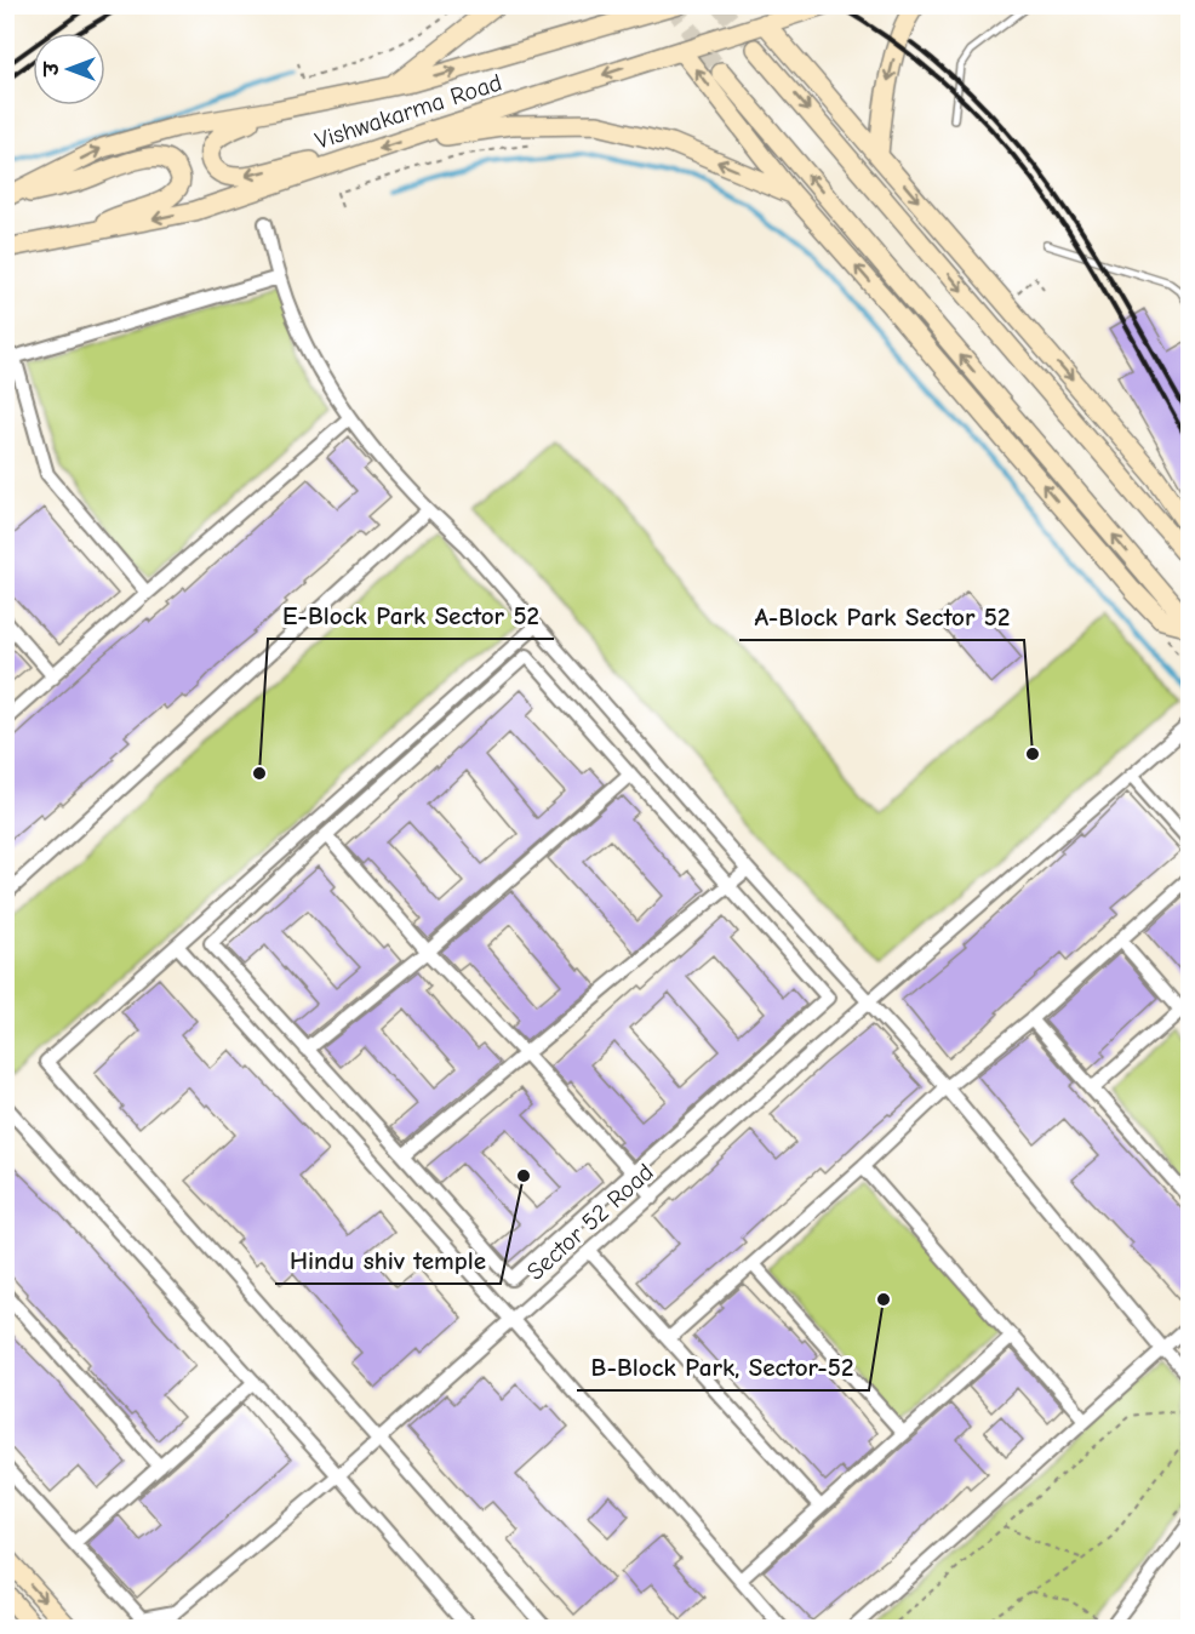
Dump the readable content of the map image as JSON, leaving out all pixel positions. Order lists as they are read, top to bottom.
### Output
{
  "streets": {
    "main road": ["Vishwakarma Road"],
    "street": ["Sector 52 Road"]
  },
  "places": [
    "A-Block Park Sector 52",
    "E-Block Park Sector 52",
    "Hindu shiv temple",
    "B-Block Park, Sector-52"
  ],
  "north": "left"
}
